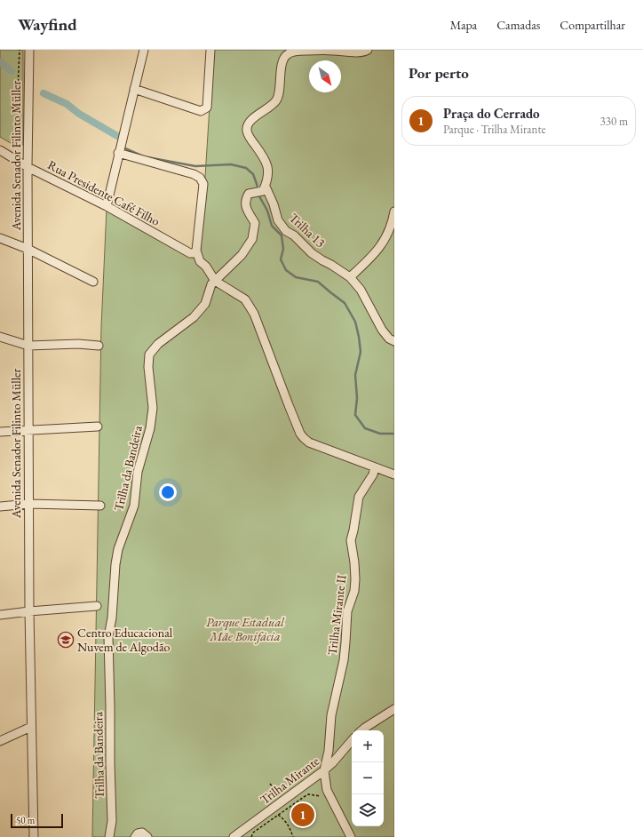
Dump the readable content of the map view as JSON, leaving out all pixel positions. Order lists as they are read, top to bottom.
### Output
{
  "streets": {
    "street": [
      "Avenida Senador Filinto Müller",
      "Rua Presidente Café Filho",
      "Trilha 13",
      "Trilha da Bandeira",
      "Trilha Mirante II",
      "Trilha Mirante"
    ]
  },
  "crossings": [
    ["Avenida Senador Filinto Müller", "Rua Presidente Café Filho"],
    ["Trilha Mirante II", "Trilha Mirante"]
  ],
  "parks": ["Parque Estadual Mãe Bonifácia"],
  "places": {
    "school or university": ["Centro Educacional Nuvem de Algodão"]
  },
  "scale_bar": "50 m",
  "north": "bottom right",
  "page": {
    "header": "Wayfind",
    "nav": ["Mapa", "Camadas", "Compartilhar"],
    "heading": "Por perto",
    "list": [
      {
        "mark": "1",
        "name": "Praça do Cerrado",
        "note": "Parque · Trilha Mirante",
        "value": "330 m"
      }
    ],
    "map_buttons": ["+", "−"],
    "pins": "1",
    "scale": "50 m"
  }
}
